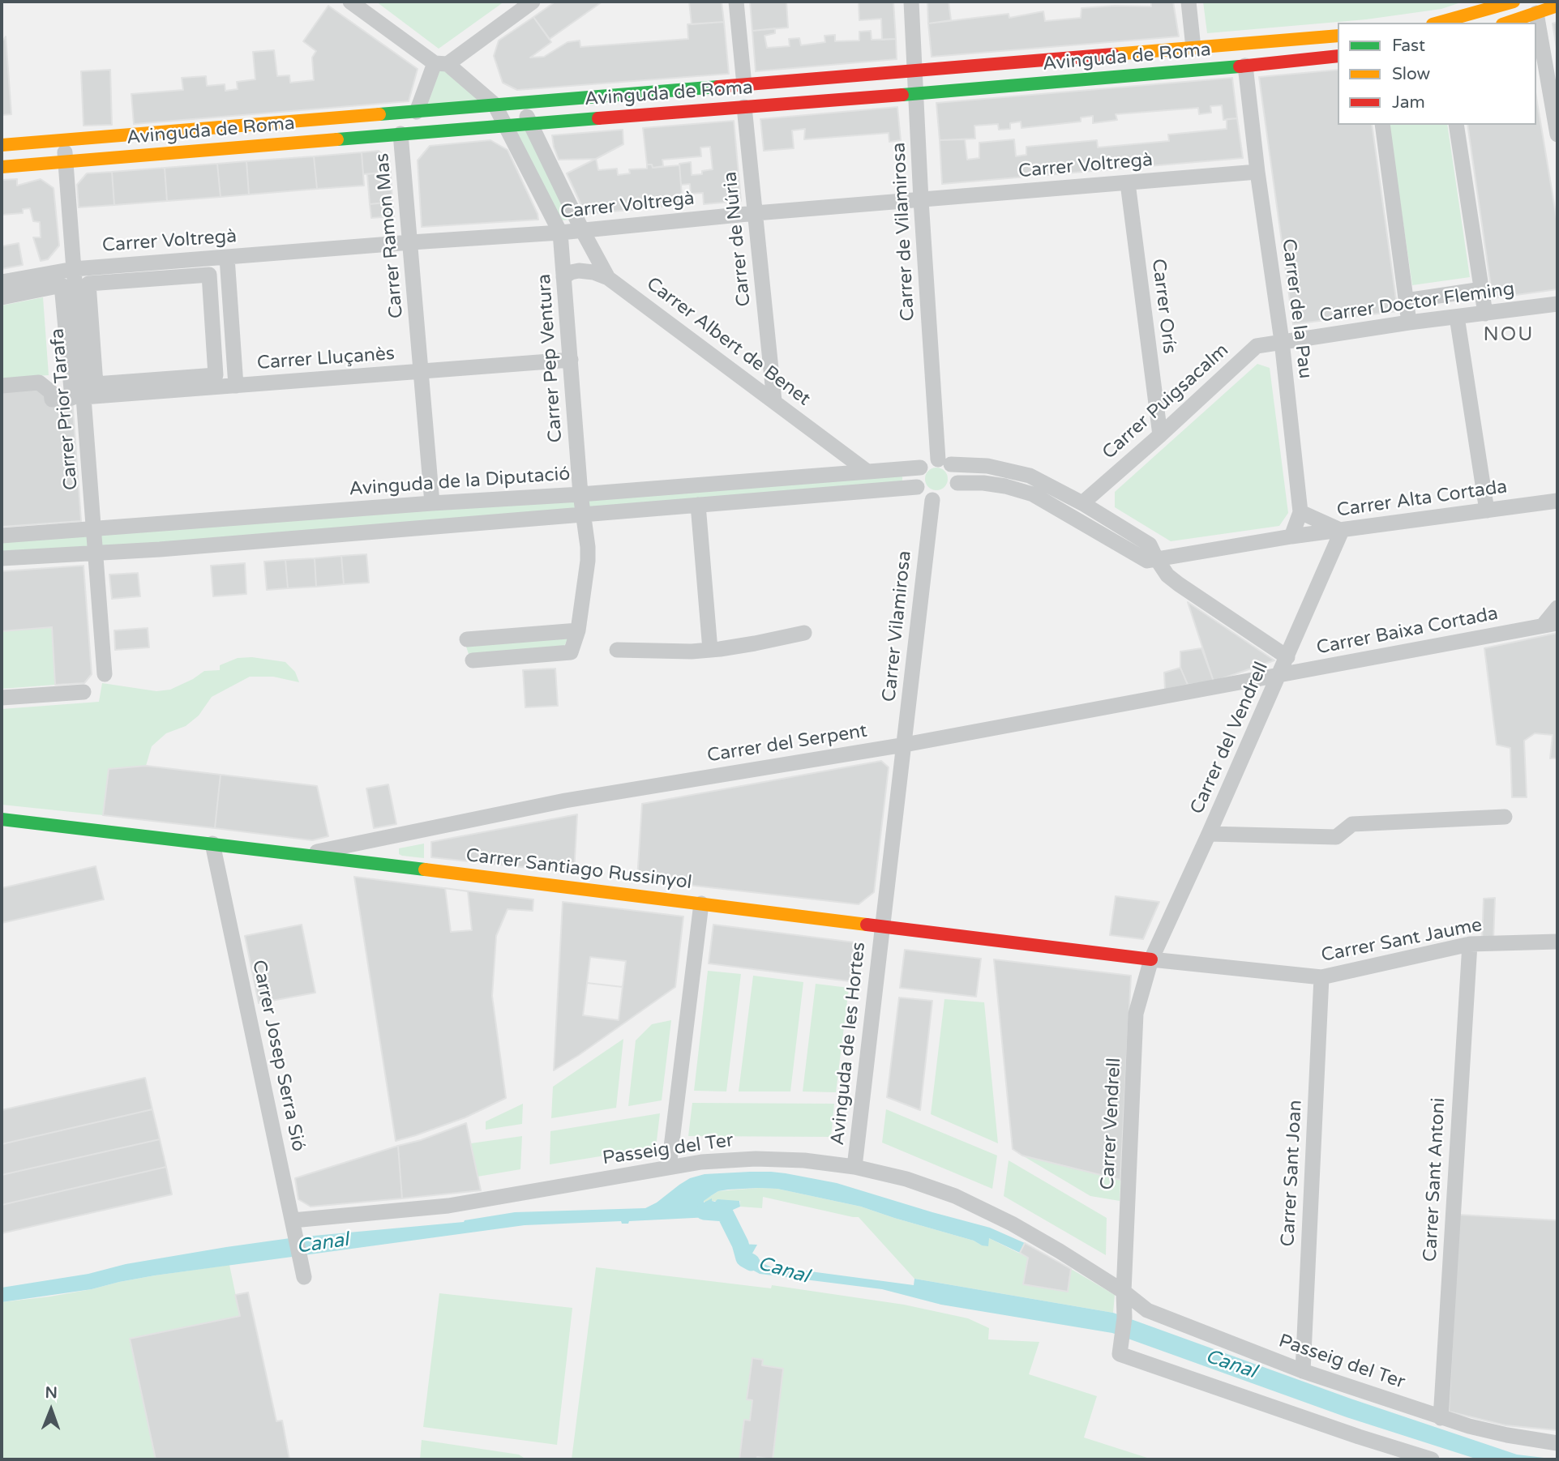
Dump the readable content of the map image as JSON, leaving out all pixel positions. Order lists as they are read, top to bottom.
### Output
{
  "streets": {
    "street": [
      "Avinguda de Roma",
      "Carrer Voltregà",
      "Carrer de Vilamirosa",
      "Carrer Ramon Mas",
      "Carrer de Núria",
      "Carrer Doctor Fleming",
      "Carrer Orís",
      "Carrer de la Pau",
      "Carrer Albert de Benet",
      "Carrer Pep Ventura",
      "Carrer Lluçanès",
      "Carrer Puigsacalm",
      "Carrer Prior Tarafa",
      "Avinguda de la Diputació",
      "Carrer Alta Cortada",
      "Carrer Vilamirosa",
      "Carrer Baixa Cortada",
      "Carrer del Vendrell",
      "Carrer del Serpent",
      "Carrer Santiago Russinyol",
      "Carrer Sant Jaume",
      "Avinguda de les Hortes",
      "Carrer Josep Serra Sió",
      "Carrer Vendrell",
      "Passeig del Ter",
      "Carrer Sant Joan",
      "Carrer Sant Antoni"
    ]
  },
  "crossings": [
    ["Avinguda de Roma", "Carrer de Vilamirosa"],
    ["Avinguda de Roma", "Carrer Ramon Mas"],
    ["Avinguda de Roma", "Carrer de Núria"],
    ["Avinguda de Roma", "Carrer de la Pau"],
    ["Avinguda de Roma", "Carrer Albert de Benet"],
    ["Avinguda de Roma", "Carrer Prior Tarafa"],
    ["Carrer Voltregà", "Carrer de Vilamirosa"],
    ["Carrer Voltregà", "Carrer Ramon Mas"],
    ["Carrer Voltregà", "Carrer de Núria"],
    ["Carrer Voltregà", "Carrer Orís"],
    ["Carrer Voltregà", "Carrer de la Pau"],
    ["Carrer Voltregà", "Carrer Albert de Benet"],
    ["Carrer Voltregà", "Carrer Pep Ventura"],
    ["Carrer Voltregà", "Carrer Prior Tarafa"],
    ["Carrer de Vilamirosa", "Avinguda de la Diputació"],
    ["Carrer de Vilamirosa", "Carrer Vilamirosa"],
    ["Carrer Ramon Mas", "Carrer Lluçanès"],
    ["Carrer Ramon Mas", "Avinguda de la Diputació"],
    ["Carrer de Núria", "Carrer Albert de Benet"],
    ["Carrer Doctor Fleming", "Carrer de la Pau"],
    ["Carrer Doctor Fleming", "Carrer Puigsacalm"],
    ["Carrer Orís", "Carrer Puigsacalm"],
    ["Carrer de la Pau", "Carrer Puigsacalm"],
    ["Carrer Albert de Benet", "Avinguda de la Diputació"],
    ["Carrer Pep Ventura", "Carrer Lluçanès"],
    ["Carrer Pep Ventura", "Avinguda de la Diputació"],
    ["Carrer Lluçanès", "Carrer Prior Tarafa"],
    ["Carrer Prior Tarafa", "Avinguda de la Diputació"],
    ["Avinguda de la Diputació", "Carrer Vilamirosa"],
    ["Carrer Alta Cortada", "Carrer del Vendrell"],
    ["Carrer Vilamirosa", "Carrer del Serpent"],
    ["Carrer Vilamirosa", "Carrer Santiago Russinyol"],
    ["Carrer Vilamirosa", "Avinguda de les Hortes"],
    ["Carrer Baixa Cortada", "Carrer del Vendrell"],
    ["Carrer Baixa Cortada", "Carrer del Serpent"],
    ["Carrer del Vendrell", "Carrer del Serpent"],
    ["Carrer del Vendrell", "Carrer Santiago Russinyol"],
    ["Carrer del Vendrell", "Carrer Sant Jaume"],
    ["Carrer del Vendrell", "Carrer Vendrell"],
    ["Carrer del Serpent", "Carrer Santiago Russinyol"],
    ["Carrer Santiago Russinyol", "Carrer Sant Jaume"],
    ["Carrer Santiago Russinyol", "Avinguda de les Hortes"],
    ["Carrer Santiago Russinyol", "Carrer Josep Serra Sió"],
    ["Carrer Santiago Russinyol", "Carrer Vendrell"],
    ["Carrer Sant Jaume", "Carrer Vendrell"],
    ["Carrer Sant Jaume", "Carrer Sant Joan"],
    ["Carrer Sant Jaume", "Carrer Sant Antoni"],
    ["Avinguda de les Hortes", "Passeig del Ter"],
    ["Carrer Josep Serra Sió", "Passeig del Ter"],
    ["Carrer Vendrell", "Passeig del Ter"],
    ["Passeig del Ter", "Carrer Sant Joan"],
    ["Passeig del Ter", "Carrer Sant Antoni"]
  ],
  "districts": ["NOU"],
  "water": ["Canal"],
  "legend": ["Fast", "Slow", "Jam"],
  "north": "top"
}
